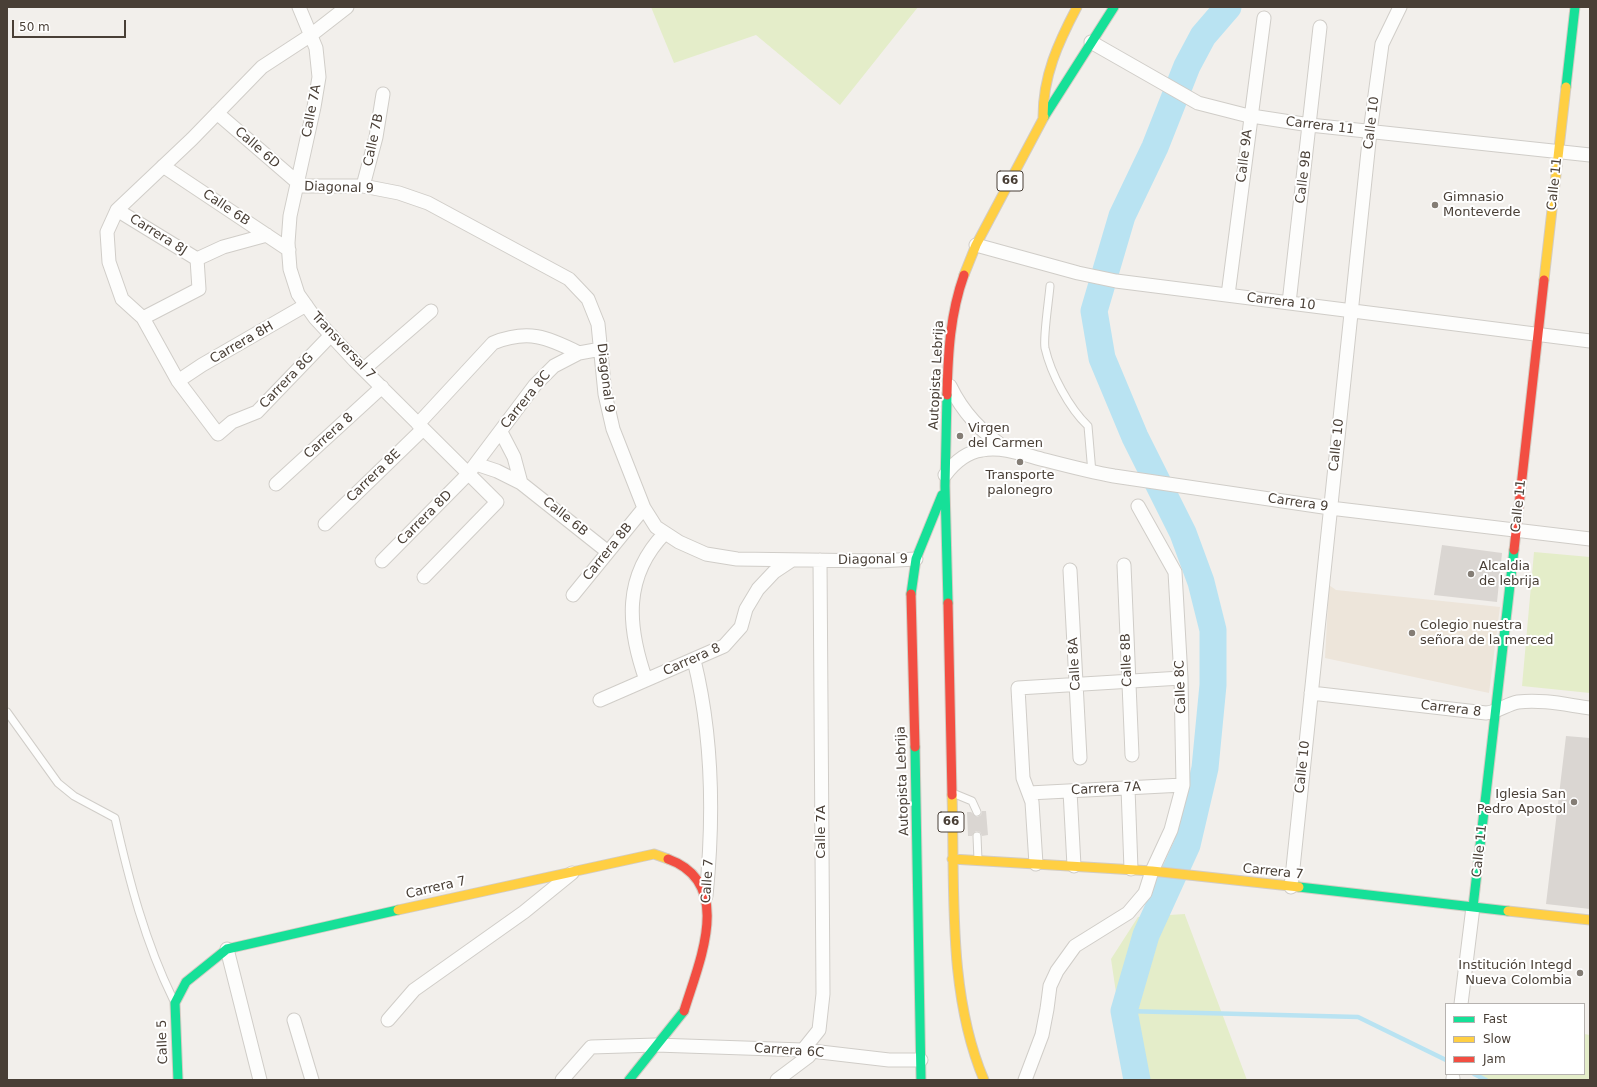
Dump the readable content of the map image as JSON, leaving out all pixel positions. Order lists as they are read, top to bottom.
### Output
{
  "streets": {
    "main road": [
      "66",
      "Calle 11",
      "Autopista Lebrija",
      "Carrera 7",
      "Calle 7",
      "Calle 5"
    ],
    "street": [
      "Calle 7A",
      "Calle 10",
      "Carrera 11",
      "Calle 7B",
      "Calle 6D",
      "Calle 9A",
      "Calle 9B",
      "Diagonal 9",
      "Calle 6B",
      "Carrera 8J",
      "Carrera 10",
      "Carrera 8H",
      "Transversal 7",
      "Carrera 8G",
      "Carrera 8C",
      "Carrera 8",
      "Carrera 8E",
      "Carrera 9",
      "Carrera 8D",
      "Carrera 8B",
      "Calle 8B",
      "Calle 8A",
      "Calle 8C",
      "Carrera 7A",
      "Carrera 6C"
    ]
  },
  "crossings": [
    ["Calle 7A", "Calle 6D"],
    ["Calle 7A", "Diagonal 9"],
    ["Calle 7A", "Transversal 7"],
    ["Calle 7A", "Carrera 6C"],
    ["Calle 10", "Carrera 11"],
    ["Calle 10", "Carrera 10"],
    ["Calle 10", "Carrera 8"],
    ["Calle 10", "Carrera 9"],
    ["Calle 10", "Carrera 7"],
    ["Carrera 11", "Calle 9A"],
    ["Carrera 11", "Calle 9B"],
    ["Carrera 11", "Calle 11"],
    ["Carrera 11", "Autopista Lebrija"],
    ["Calle 7B", "Diagonal 9"],
    ["Calle 6D", "Diagonal 9"],
    ["Calle 6D", "Transversal 7"],
    ["Calle 9A", "Carrera 10"],
    ["Calle 9B", "Carrera 10"],
    ["Calle 11", "Carrera 10"],
    ["Calle 11", "Carrera 8"],
    ["Calle 11", "Carrera 9"],
    ["Calle 11", "Carrera 7"],
    ["Diagonal 9", "Transversal 7"],
    ["Diagonal 9", "Autopista Lebrija"],
    ["Diagonal 9", "Carrera 8C"],
    ["Diagonal 9", "Carrera 8"],
    ["Diagonal 9", "Carrera 8B"],
    ["Calle 6B", "Carrera 8J"],
    ["Calle 6B", "Transversal 7"],
    ["Calle 6B", "Carrera 8C"],
    ["Calle 6B", "Carrera 8B"],
    ["Carrera 10", "Autopista Lebrija"],
    ["Carrera 8H", "Transversal 7"],
    ["Carrera 8H", "Carrera 8G"],
    ["Transversal 7", "Carrera 8G"],
    ["Transversal 7", "Carrera 8C"],
    ["Transversal 7", "Carrera 8"],
    ["Transversal 7", "Carrera 8E"],
    ["Transversal 7", "Carrera 8D"],
    ["Autopista Lebrija", "Carrera 9"],
    ["Autopista Lebrija", "Carrera 7"],
    ["Autopista Lebrija", "Carrera 6C"],
    ["Carrera 8C", "Carrera 8D"],
    ["Carrera 8", "Calle 7"],
    ["Calle 8C", "Carrera 7A"],
    ["Calle 8C", "Carrera 7"],
    ["Carrera 7", "Calle 7"],
    ["Carrera 7", "Calle 5"],
    ["Calle 7", "Carrera 6C"]
  ],
  "places": [
    "Gimnasio Monteverde",
    "Virgen del Carmen",
    "Transporte palonegro",
    "Alcaldia de lebrija",
    "Colegio nuestra señora de la merced",
    "Iglesia San Pedro Apostol",
    "Institución Integd Nueva Colombia"
  ],
  "legend": ["Fast", "Slow", "Jam"],
  "scale_bar": "50 m"
}
